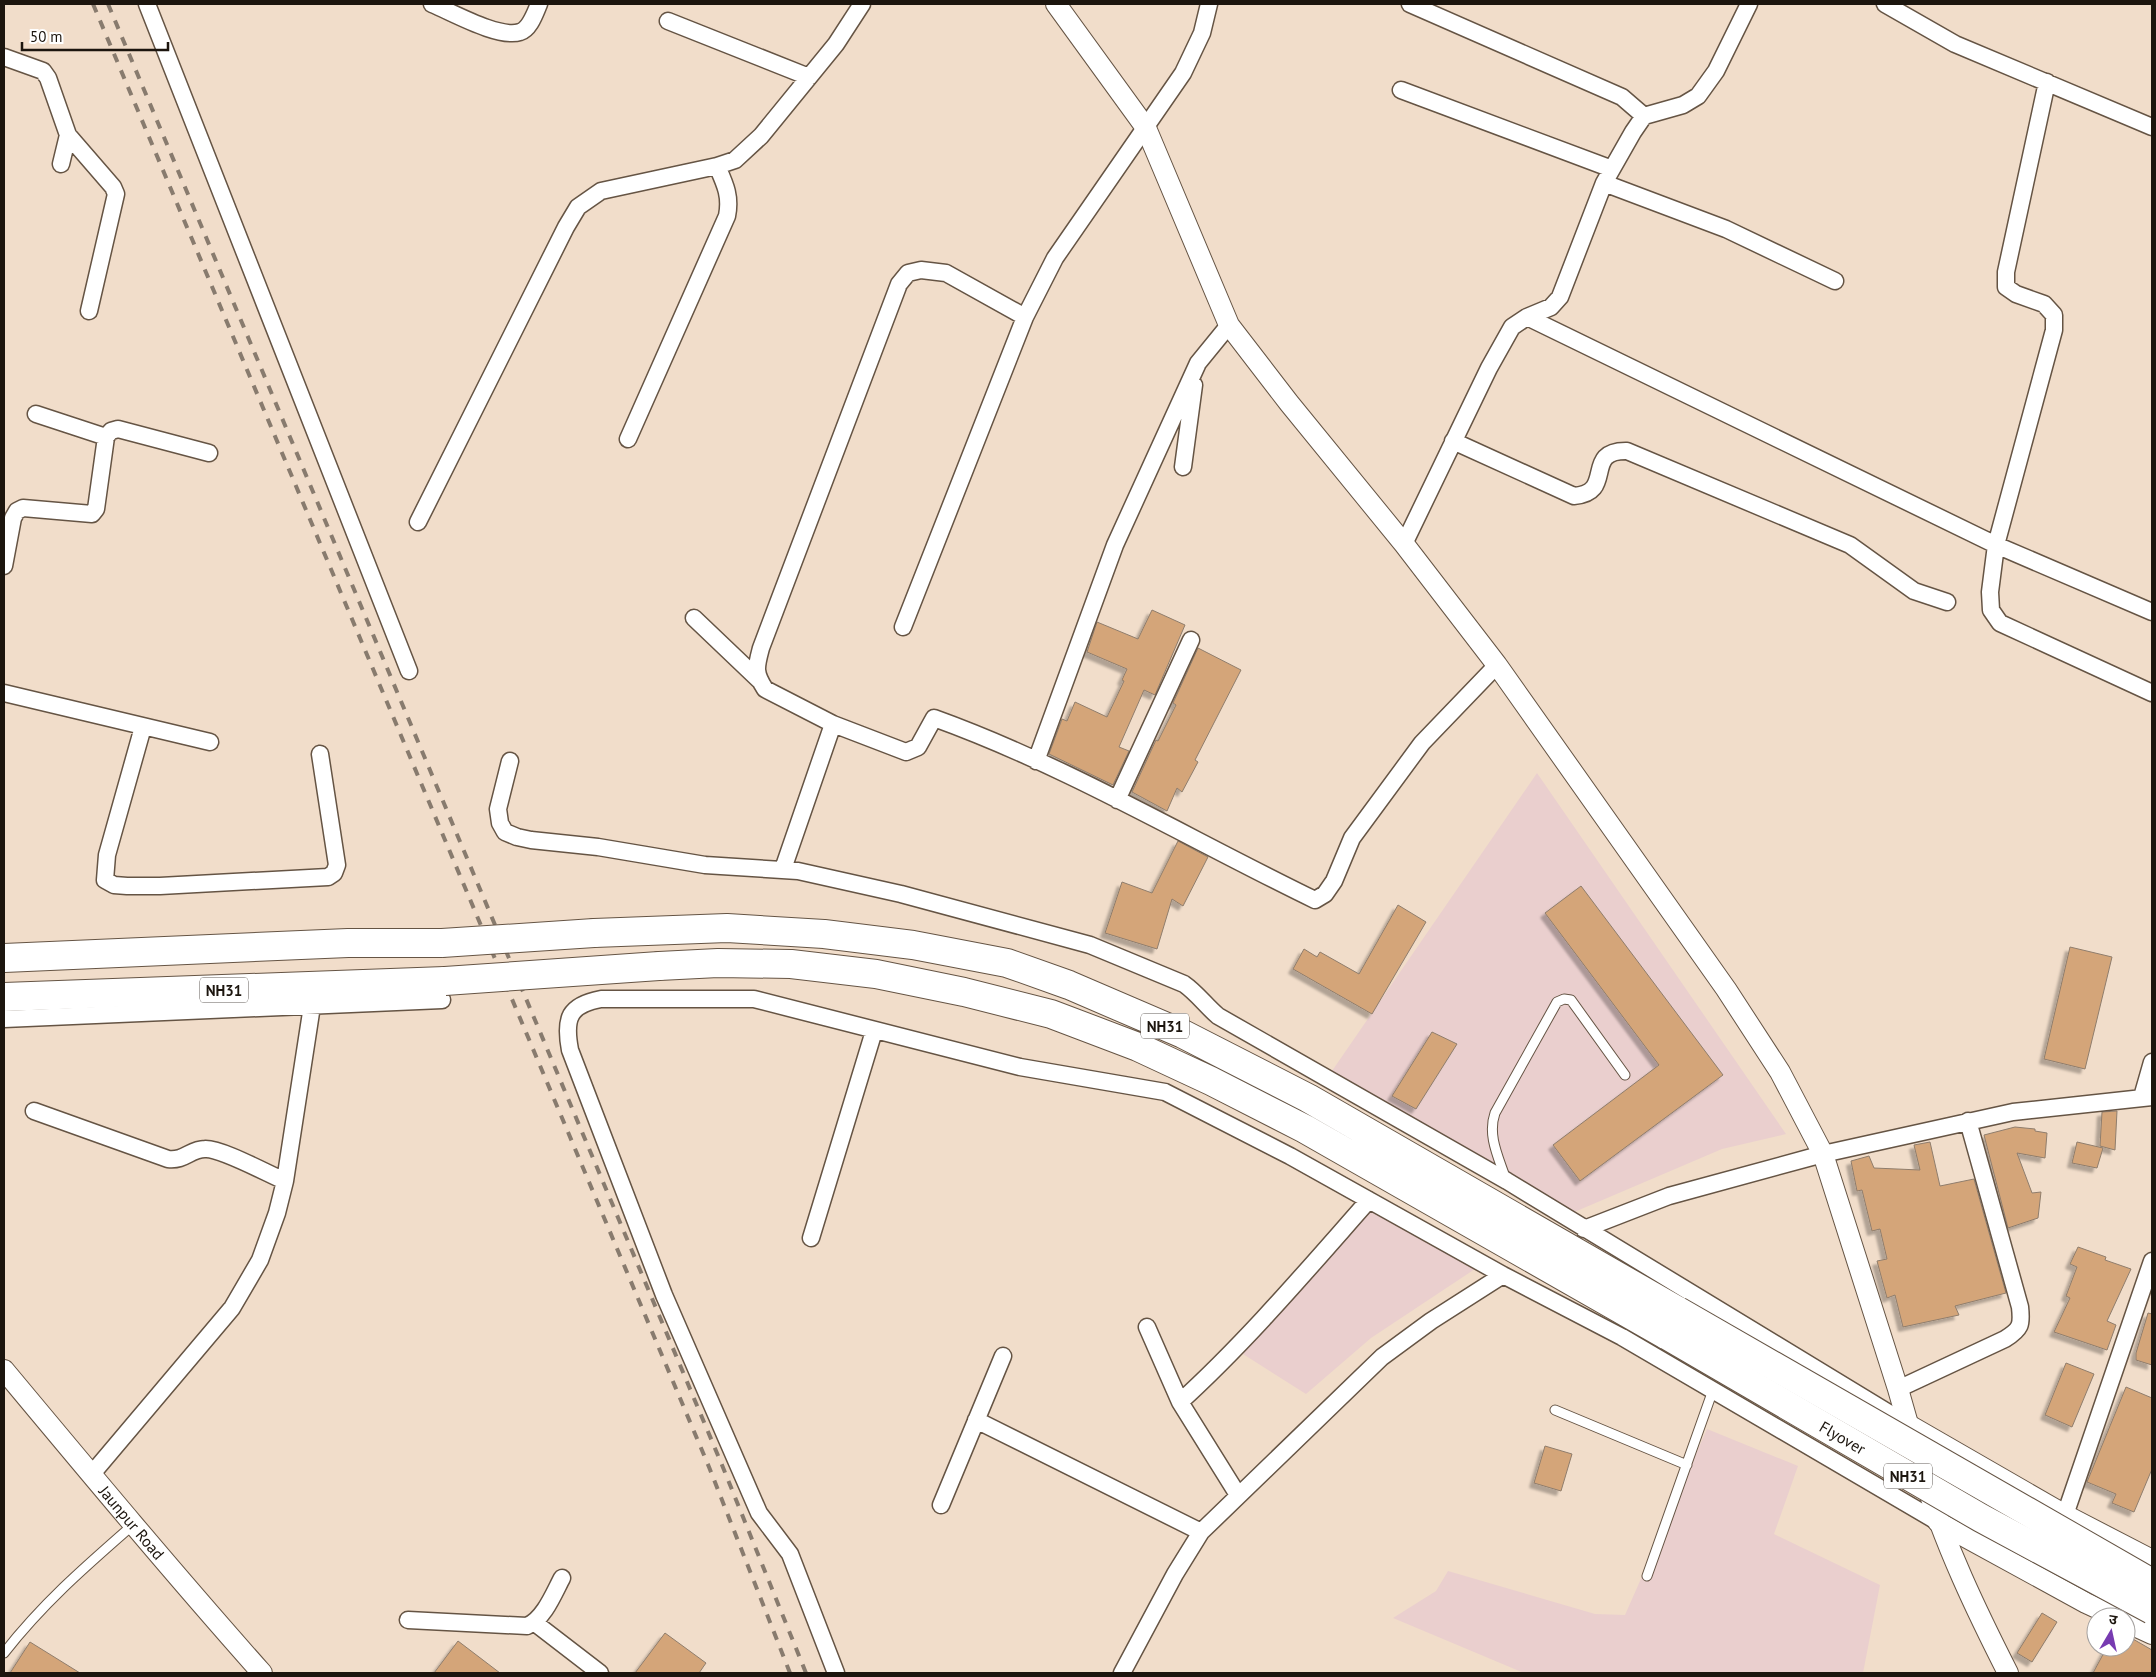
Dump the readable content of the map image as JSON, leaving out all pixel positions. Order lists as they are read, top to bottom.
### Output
{
  "streets": {
    "highway": ["NH31", "Flyover"],
    "street": ["Jaunpur Road"]
  },
  "crossings": [
    ["NH31", "Flyover"]
  ],
  "scale_bar": "50 m",
  "north": "top"
}
